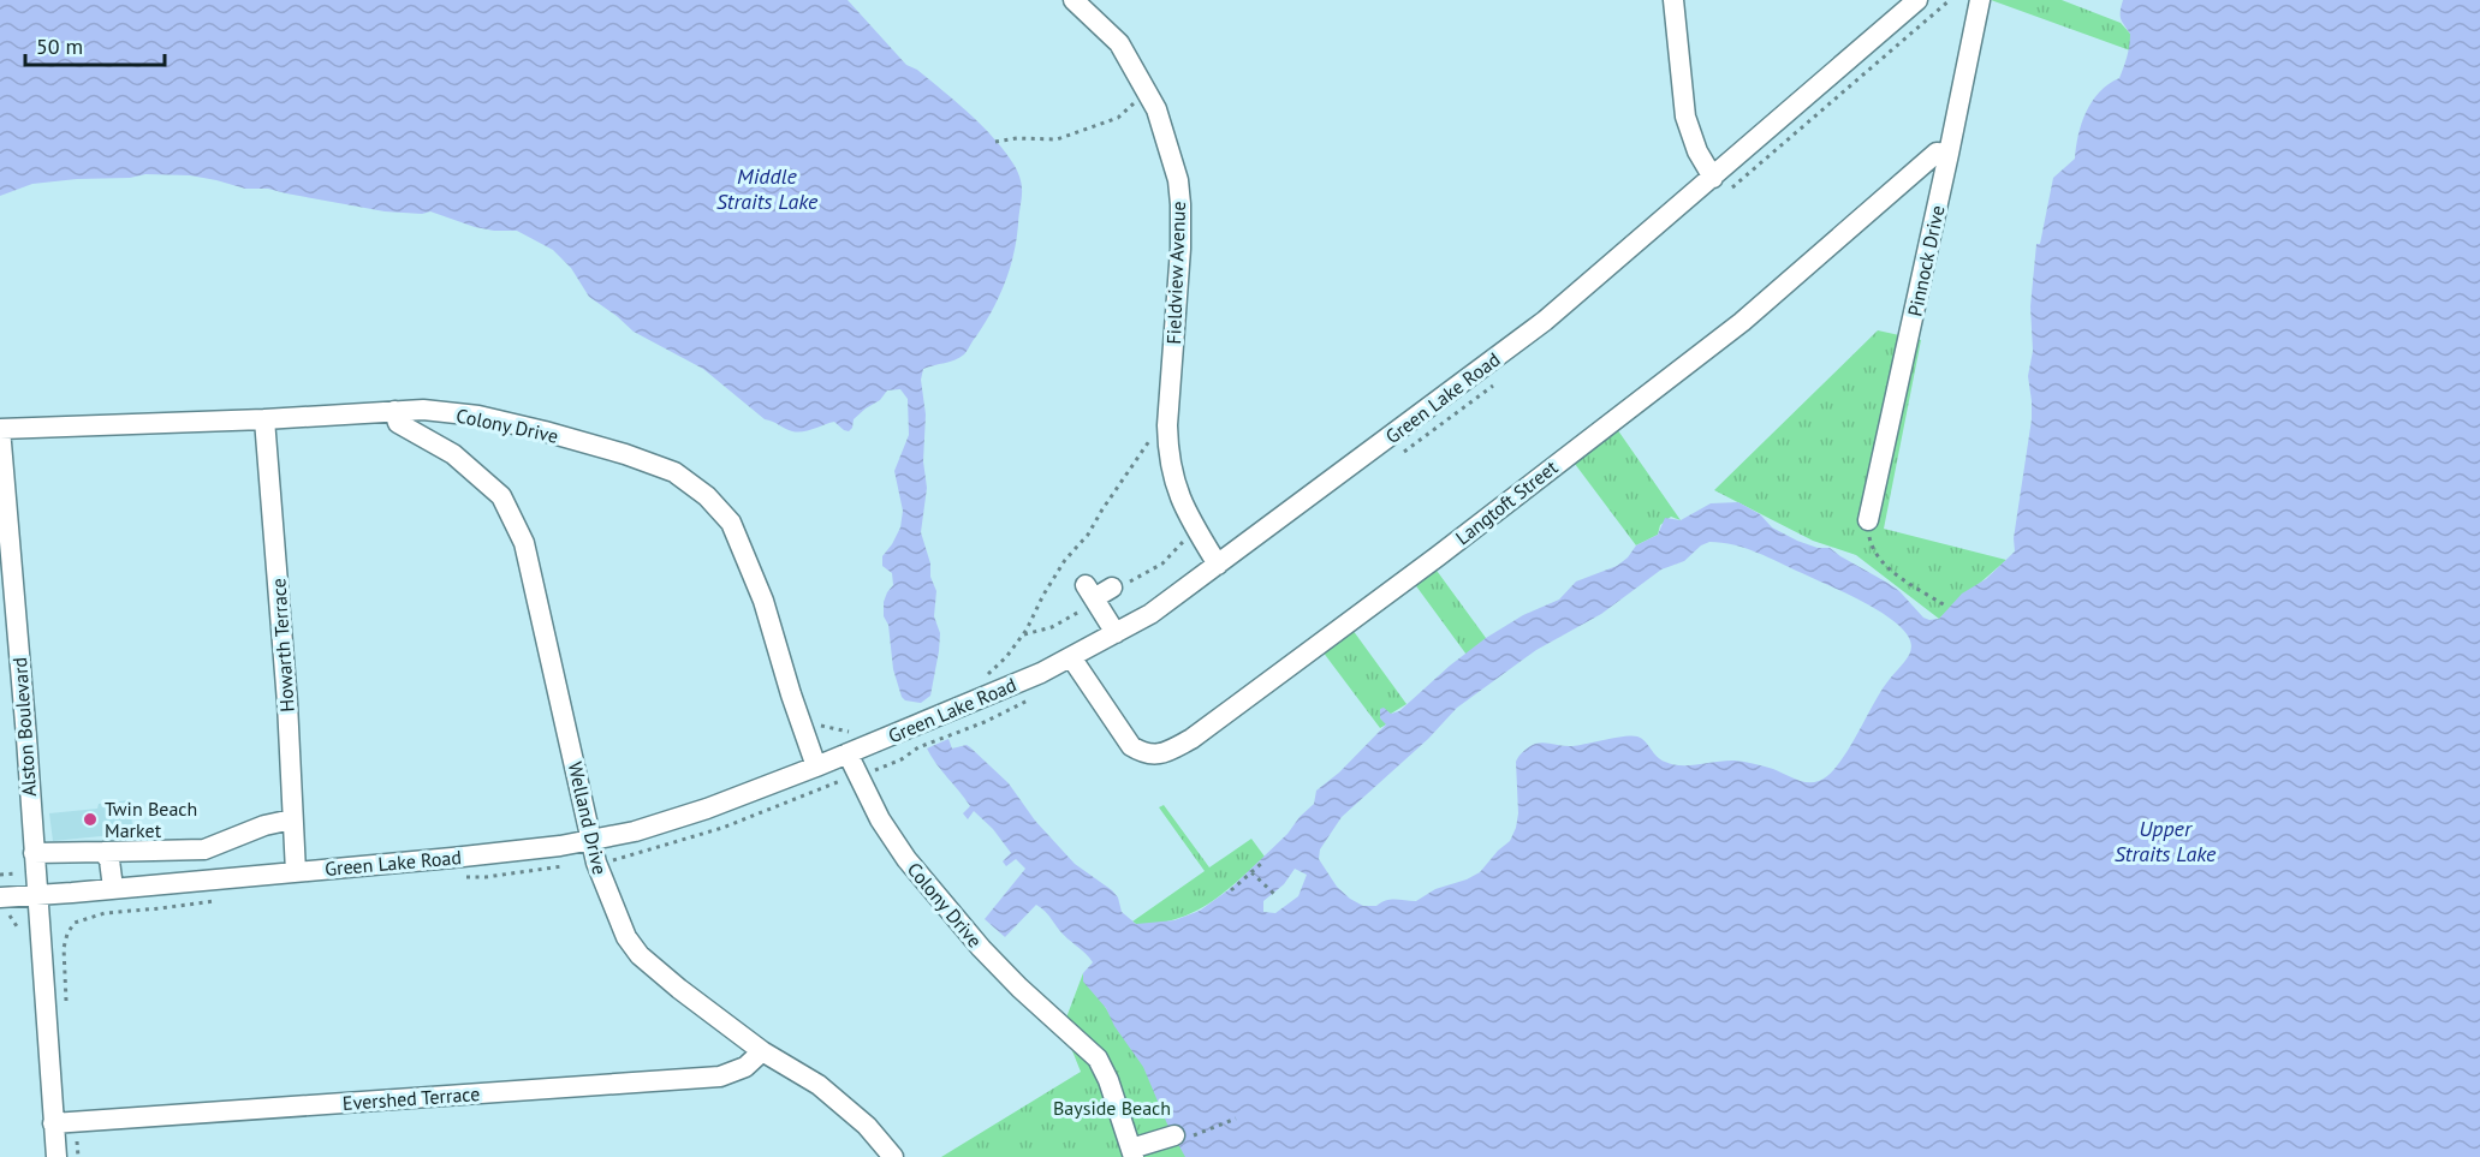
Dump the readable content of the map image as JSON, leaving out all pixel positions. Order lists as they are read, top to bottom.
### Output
{
  "streets": {
    "street": [
      "Pinnock Drive",
      "Fieldview Avenue",
      "Green Lake Road",
      "Colony Drive",
      "Langtoft Street",
      "Howarth Terrace",
      "Alston Boulevard",
      "Welland Drive",
      "Evershed Terrace"
    ]
  },
  "crossings": [
    ["Pinnock Drive", "Langtoft Street"],
    ["Fieldview Avenue", "Green Lake Road"],
    ["Green Lake Road", "Colony Drive"],
    ["Green Lake Road", "Langtoft Street"],
    ["Green Lake Road", "Howarth Terrace"],
    ["Green Lake Road", "Alston Boulevard"],
    ["Green Lake Road", "Welland Drive"],
    ["Colony Drive", "Howarth Terrace"],
    ["Colony Drive", "Alston Boulevard"],
    ["Colony Drive", "Welland Drive"],
    ["Welland Drive", "Evershed Terrace"]
  ],
  "water": ["Middle Straits Lake", "Upper Straits Lake"],
  "parks": ["Bayside Beach"],
  "places": ["Twin Beach Market"],
  "scale_bar": "50 m"
}
